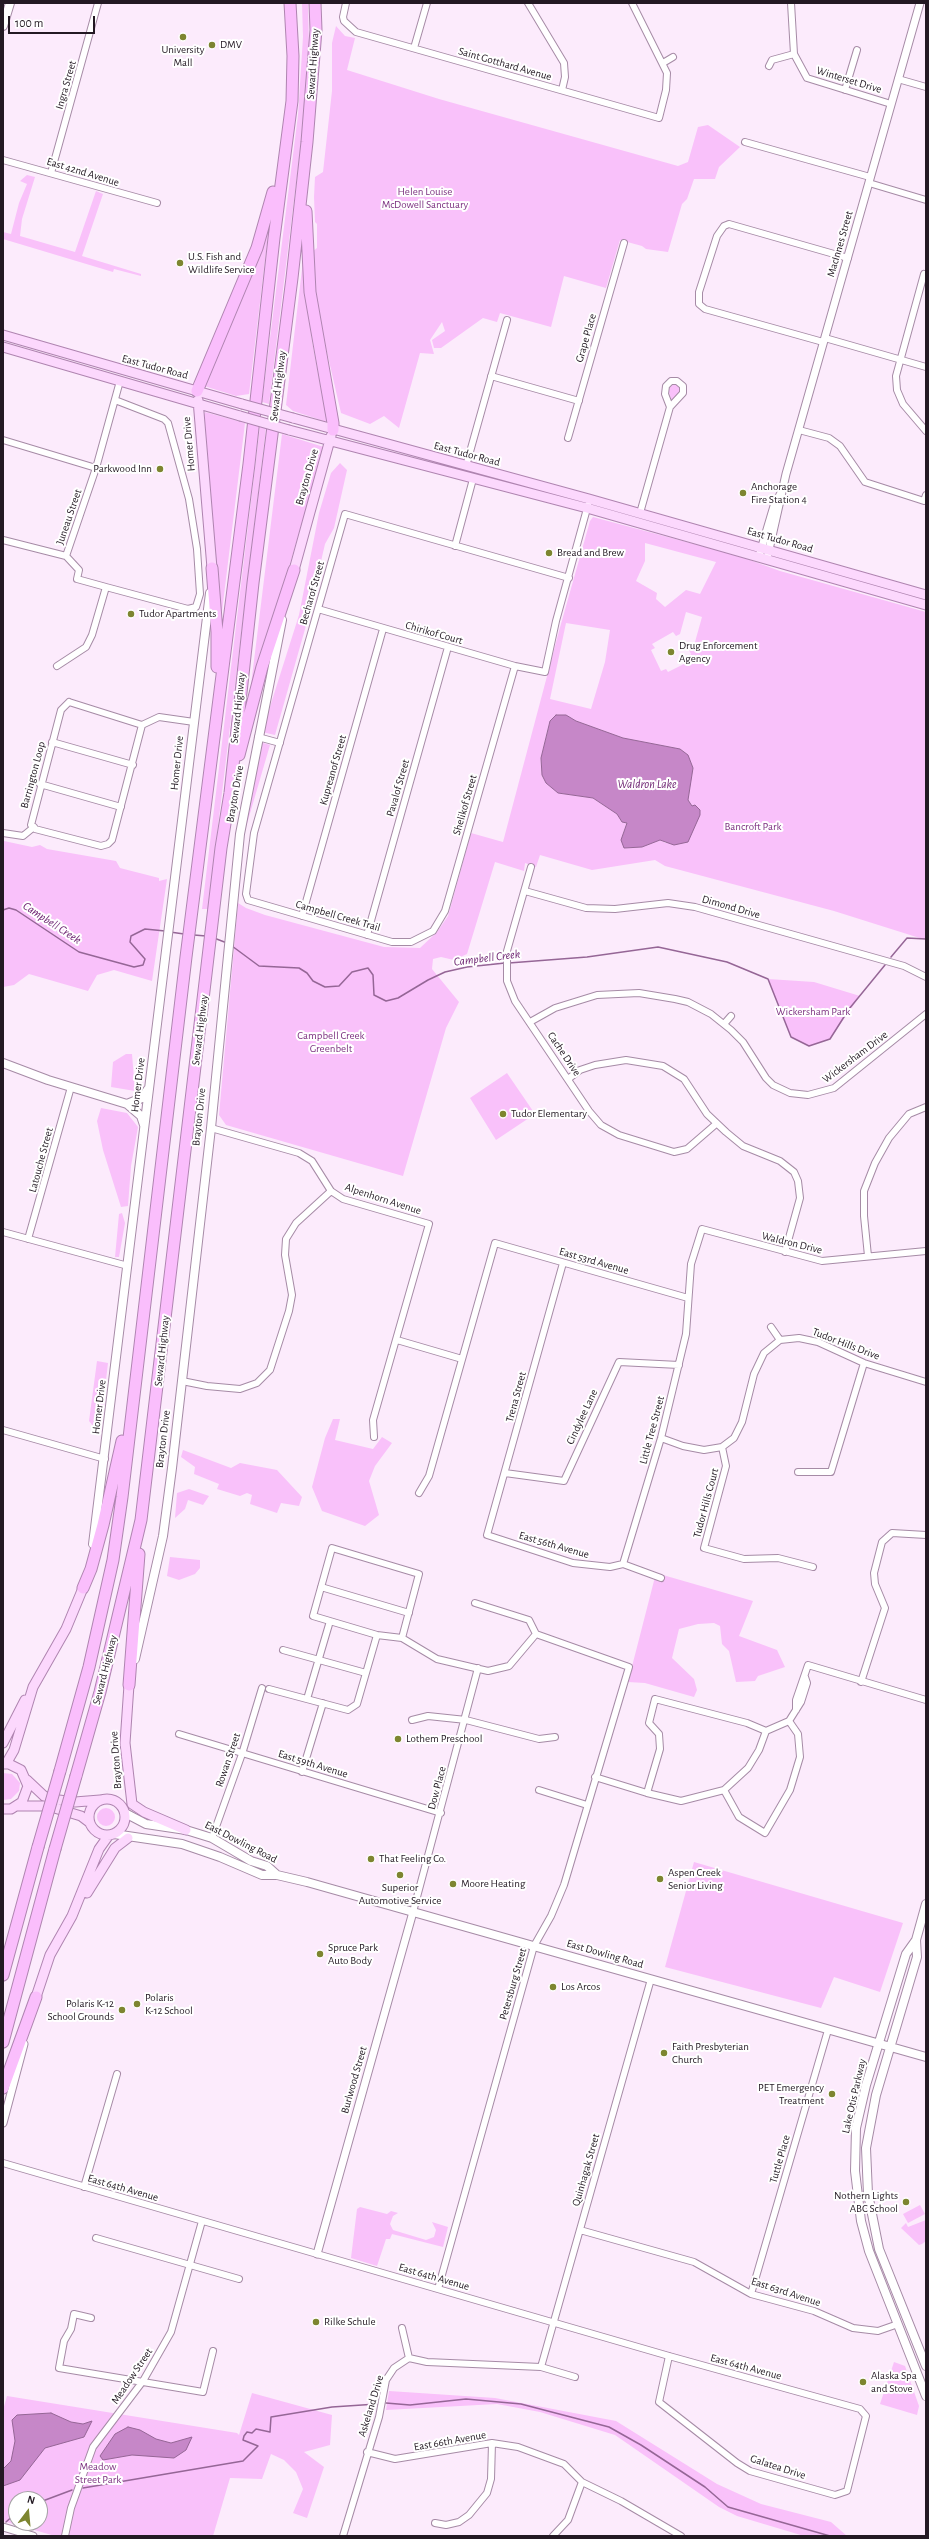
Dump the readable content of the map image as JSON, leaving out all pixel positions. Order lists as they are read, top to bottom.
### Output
{
  "streets": {
    "highway": ["Seward Highway"],
    "main road": [
      "East Tudor Road",
      "Homer Drive",
      "Brayton Drive",
      "East Dowling Road",
      "Lake Otis Parkway"
    ],
    "street": [
      "Saint Gotthard Avenue",
      "Winterset Drive",
      "Ingra Street",
      "East 42nd Avenue",
      "MacInnes Street",
      "Grape Place",
      "Juneau Street",
      "Becharof Street",
      "Chirikof Court",
      "Kupreanof Street",
      "Barrington Loop",
      "Pavalof Street",
      "Shelikof Street",
      "Dimond Drive",
      "Campbell Creek Trail",
      "Cache Drive",
      "Wickersham Drive",
      "Latouche Street",
      "Alpenhorn Avenue",
      "Waldron Drive",
      "East 53rd Avenue",
      "Tudor Hills Drive",
      "Trena Street",
      "Cindylee Lane",
      "Little Tree Street",
      "Tudor Hills Court",
      "East 56th Avenue",
      "Rowan Street",
      "East 59th Avenue",
      "Dow Place",
      "Petersburg Street",
      "Burlwood Street",
      "Tuttle Place",
      "Quinhagak Street",
      "East 64th Avenue",
      "East 63rd Avenue",
      "Meadow Street",
      "Askeland Drive",
      "East 66th Avenue",
      "Galatea Drive"
    ]
  },
  "crossings": [
    ["Winterset Drive", "MacInnes Street"],
    ["Ingra Street", "East 42nd Avenue"],
    ["MacInnes Street", "East Tudor Road"],
    ["East Tudor Road", "Homer Drive"],
    ["East Tudor Road", "Brayton Drive"],
    ["East Tudor Road", "Juneau Street"],
    ["Homer Drive", "Juneau Street"],
    ["Brayton Drive", "Alpenhorn Avenue"],
    ["Brayton Drive", "East Dowling Road"],
    ["Becharof Street", "Chirikof Court"],
    ["Becharof Street", "Campbell Creek Trail"],
    ["Chirikof Court", "Kupreanof Street"],
    ["Chirikof Court", "Pavalof Street"],
    ["Chirikof Court", "Shelikof Street"],
    ["Kupreanof Street", "Campbell Creek Trail"],
    ["Pavalof Street", "Campbell Creek Trail"],
    ["Shelikof Street", "Campbell Creek Trail"],
    ["Dimond Drive", "Cache Drive"],
    ["Cache Drive", "Wickersham Drive"],
    ["Waldron Drive", "Little Tree Street"],
    ["East 53rd Avenue", "Trena Street"],
    ["East 53rd Avenue", "Little Tree Street"],
    ["Trena Street", "Cindylee Lane"],
    ["Trena Street", "East 56th Avenue"],
    ["Cindylee Lane", "Little Tree Street"],
    ["Little Tree Street", "East 56th Avenue"],
    ["Rowan Street", "East 59th Avenue"],
    ["Rowan Street", "East Dowling Road"],
    ["East 59th Avenue", "Dow Place"],
    ["Dow Place", "East Dowling Road"],
    ["Dow Place", "Burlwood Street"],
    ["East Dowling Road", "Petersburg Street"],
    ["East Dowling Road", "Burlwood Street"],
    ["East Dowling Road", "Lake Otis Parkway"],
    ["East Dowling Road", "Tuttle Place"],
    ["East Dowling Road", "Quinhagak Street"],
    ["Petersburg Street", "East 64th Avenue"],
    ["Burlwood Street", "East 64th Avenue"],
    ["Lake Otis Parkway", "East 63rd Avenue"],
    ["Tuttle Place", "East 63rd Avenue"],
    ["Quinhagak Street", "East 64th Avenue"],
    ["Quinhagak Street", "East 63rd Avenue"],
    ["East 64th Avenue", "Meadow Street"],
    ["East 64th Avenue", "Galatea Drive"],
    ["Askeland Drive", "East 66th Avenue"]
  ],
  "water": ["Waldron Lake", "Campbell Creek"],
  "parks": [
    "Helen Louise McDowell Sanctuary",
    "Bancroft Park",
    "Wickersham Park",
    "Campbell Creek Greenbelt",
    "Meadow Street Park"
  ],
  "places": [
    "University Mall",
    "DMV",
    "U.S. Fish and Wildlife Service",
    "Parkwood Inn",
    "Anchorage Fire Station 4",
    "Bread and Brew",
    "Tudor Apartments",
    "Drug Enforcement Agency",
    "Tudor Elementary",
    "Lothem Preschool",
    "That Feeling Co.",
    "Superior Automotive Service",
    "Aspen Creek Senior Living",
    "Moore Heating",
    "Spruce Park Auto Body",
    "Los Arcos",
    "Polaris K-12 School",
    "Polaris K-12 School Grounds",
    "Faith Presbyterian Church",
    "PET Emergency Treatment",
    "Nothern Lights ABC School",
    "Rilke Schule",
    "Alaska Spa and Stove"
  ],
  "scale_bar": "100 m",
  "north": "top"
}
